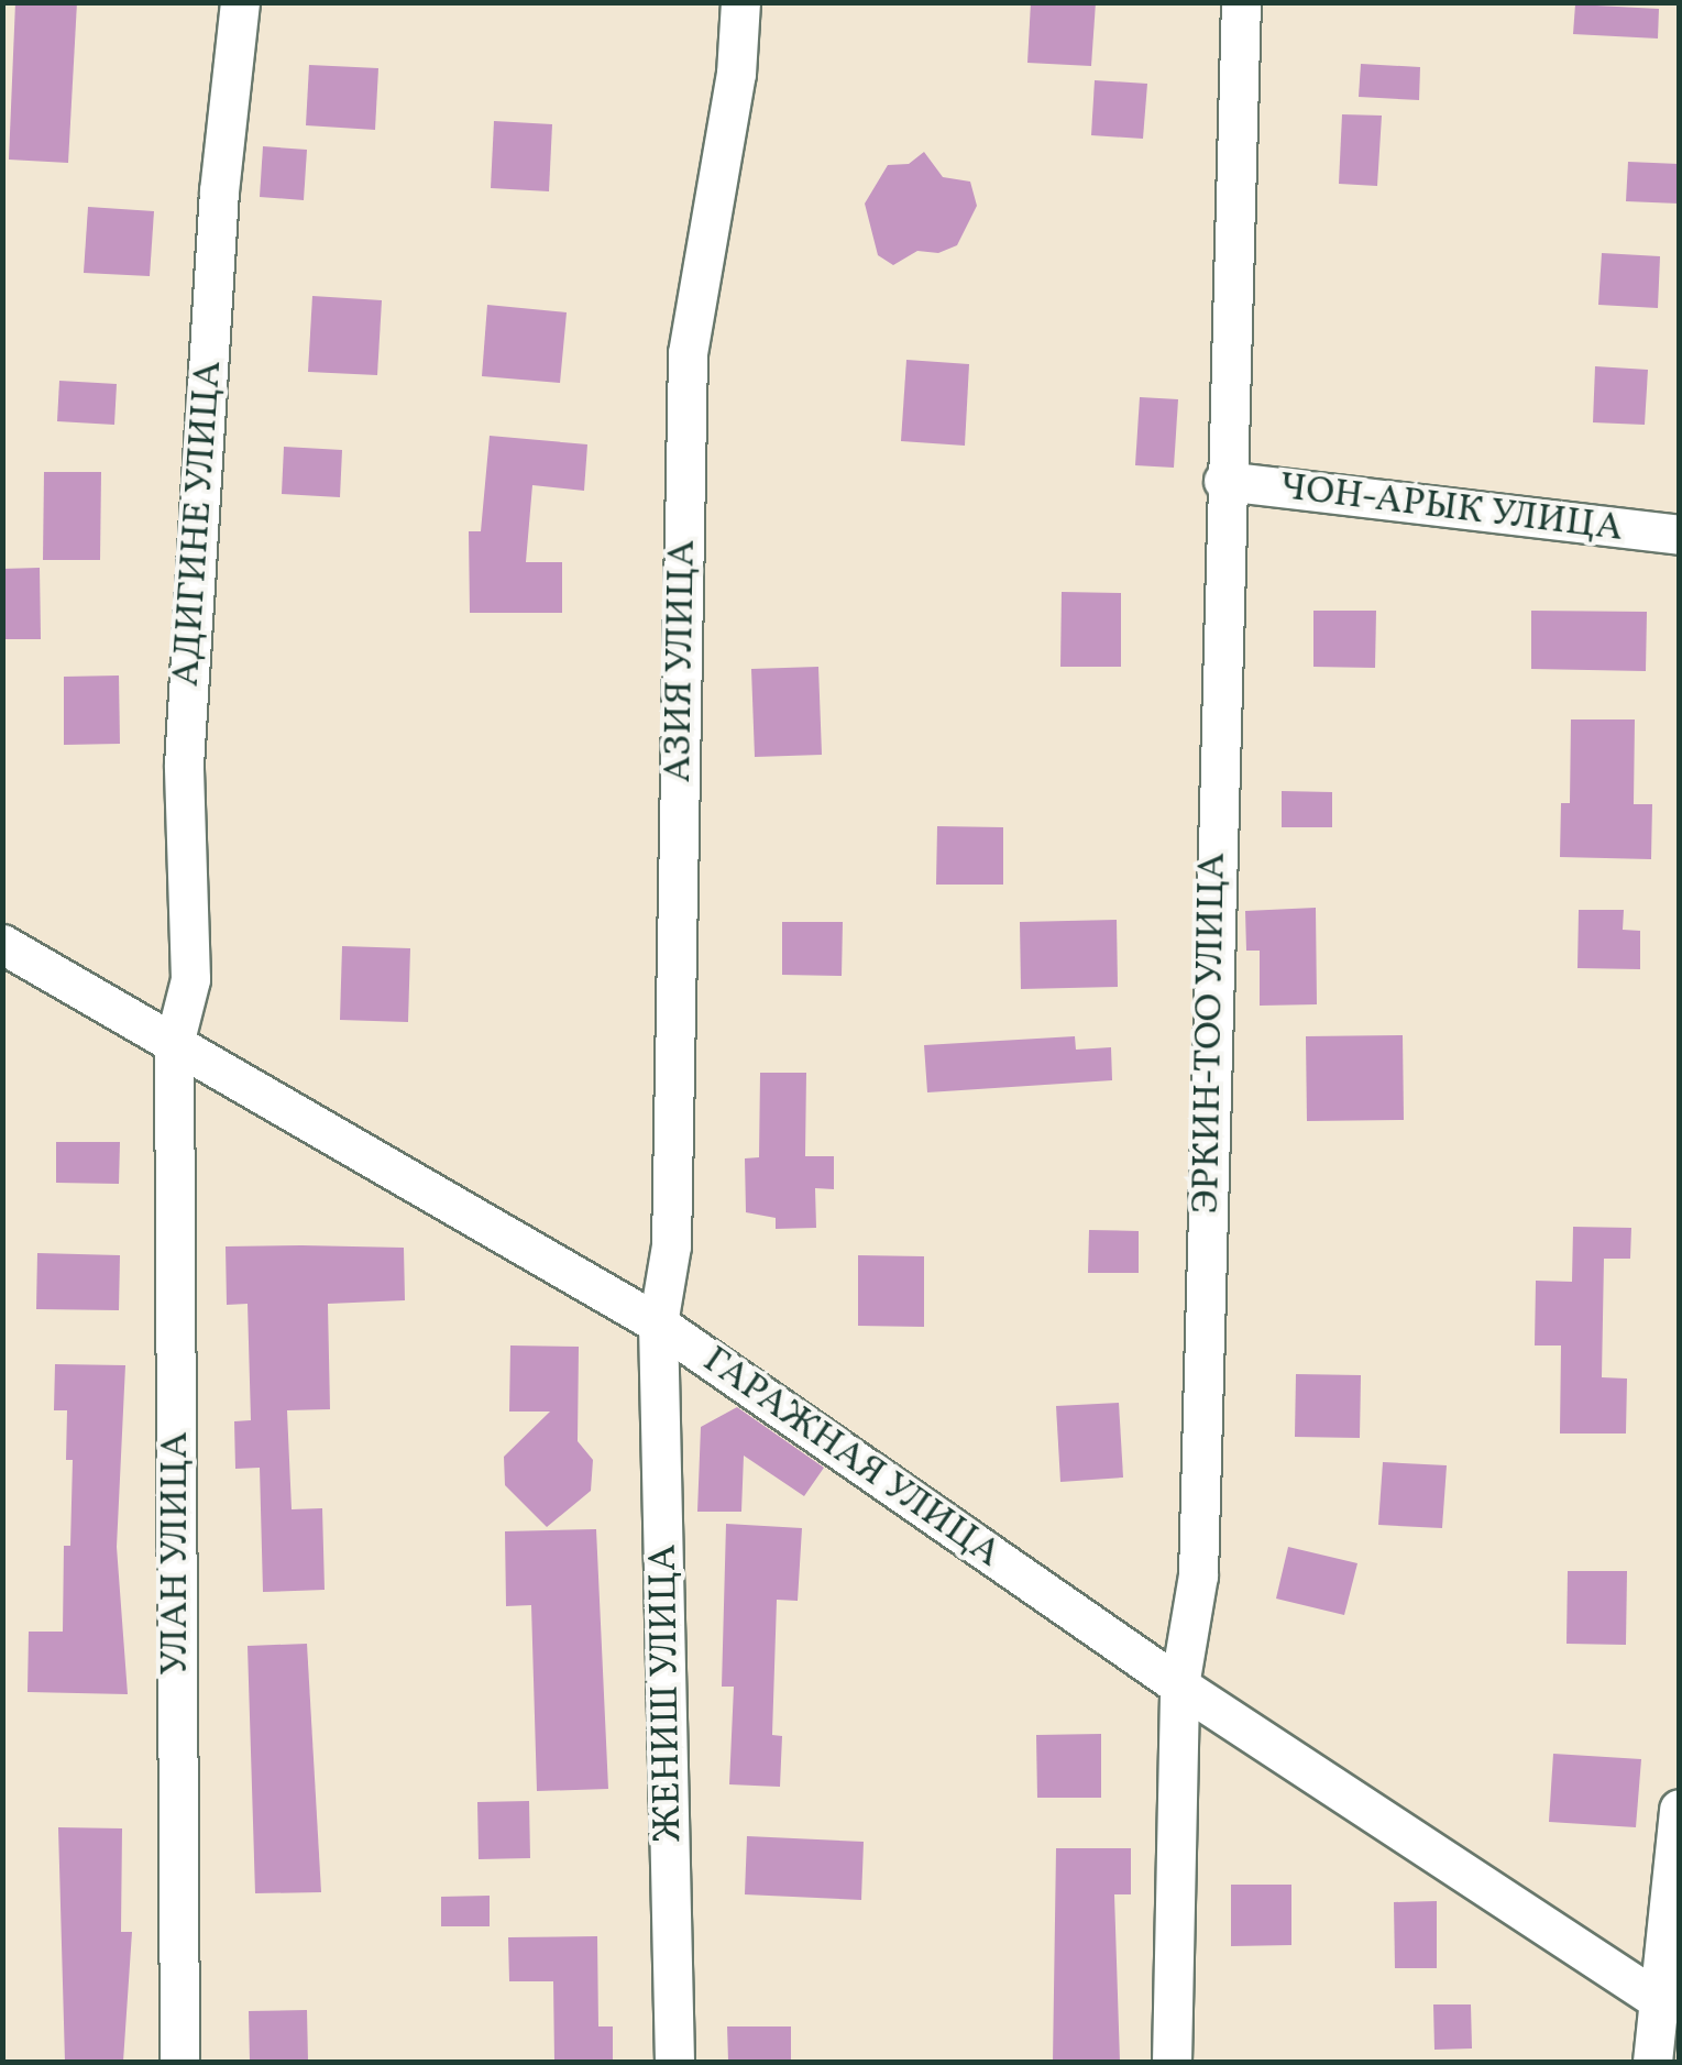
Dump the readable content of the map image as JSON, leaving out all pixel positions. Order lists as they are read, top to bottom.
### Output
{
  "streets": {
    "street": [
      "ЧОН-АРЫК УЛИЦА",
      "АДИГИНЕ УЛИЦА",
      "АЗИЯ УЛИЦА",
      "ЭРКИН-ТОО УЛИЦА",
      "ГАРАЖНАЯ УЛИЦА",
      "УЛАН УЛИЦА",
      "ЖЕНИШ УЛИЦА"
    ]
  },
  "crossings": [
    ["ЧОН-АРЫК УЛИЦА", "ЭРКИН-ТОО УЛИЦА"],
    ["АДИГИНЕ УЛИЦА", "ГАРАЖНАЯ УЛИЦА"],
    ["АДИГИНЕ УЛИЦА", "УЛАН УЛИЦА"],
    ["АЗИЯ УЛИЦА", "ГАРАЖНАЯ УЛИЦА"],
    ["АЗИЯ УЛИЦА", "ЖЕНИШ УЛИЦА"],
    ["ЭРКИН-ТОО УЛИЦА", "ГАРАЖНАЯ УЛИЦА"],
    ["ГАРАЖНАЯ УЛИЦА", "УЛАН УЛИЦА"],
    ["ГАРАЖНАЯ УЛИЦА", "ЖЕНИШ УЛИЦА"]
  ]
}
